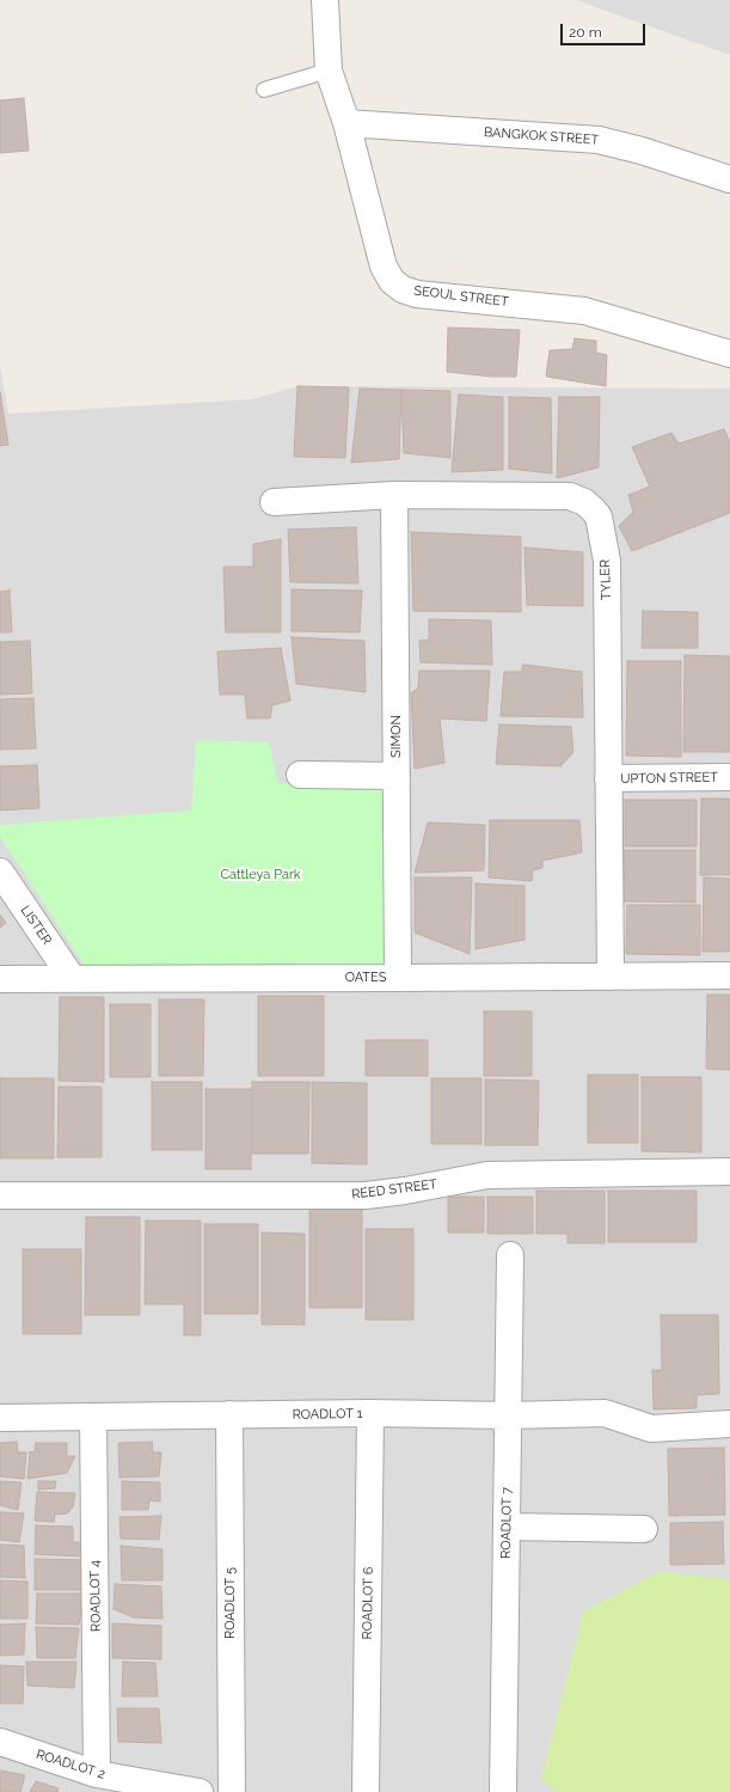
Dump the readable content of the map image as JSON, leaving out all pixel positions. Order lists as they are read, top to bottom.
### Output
{
  "streets": {
    "street": [
      "BANGKOK STREET",
      "SEOUL STREET",
      "TYLER",
      "SIMON",
      "UPTON STREET",
      "LISTER",
      "OATES",
      "REED STREET",
      "ROADLOT 1",
      "ROADLOT 7",
      "ROADLOT 4",
      "ROADLOT 5",
      "ROADLOT 6",
      "ROADLOT 2"
    ]
  },
  "crossings": [
    ["BANGKOK STREET", "SEOUL STREET"],
    ["TYLER", "SIMON"],
    ["TYLER", "UPTON STREET"],
    ["TYLER", "OATES"],
    ["SIMON", "OATES"],
    ["LISTER", "OATES"],
    ["ROADLOT 1", "ROADLOT 7"],
    ["ROADLOT 1", "ROADLOT 4"],
    ["ROADLOT 1", "ROADLOT 5"],
    ["ROADLOT 1", "ROADLOT 6"],
    ["ROADLOT 4", "ROADLOT 2"]
  ],
  "parks": ["Cattleya Park"],
  "scale_bar": "20 m"
}
